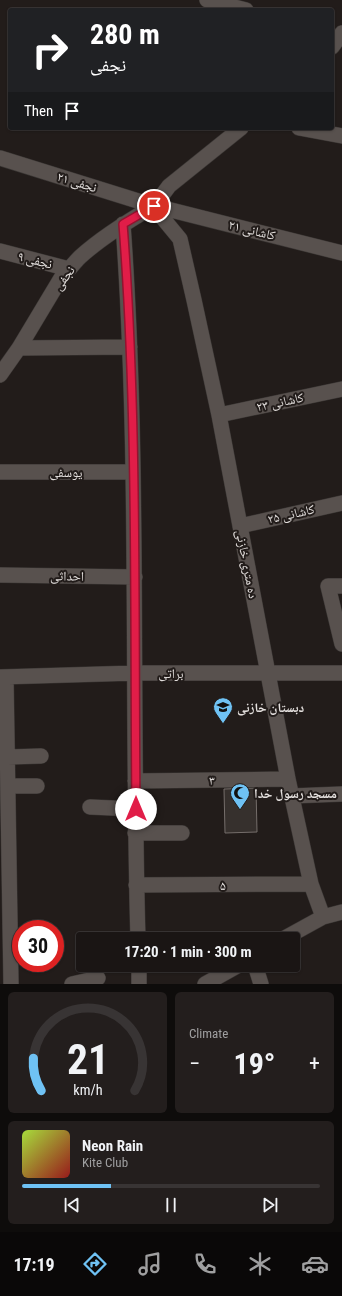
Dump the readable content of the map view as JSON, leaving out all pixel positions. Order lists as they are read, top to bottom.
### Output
{
  "streets": {
    "street": [
      "نجفی ۲۱",
      "کاشانی ۲۱",
      "نجفی ۹",
      "نجفی",
      "کاشانی ۲۳",
      "یوسفی",
      "کاشانی ۲۵",
      "ده متری خازنی",
      "احداثی",
      "براتی",
      "۳",
      "۵"
    ]
  },
  "crossings": [
    ["نجفی ۲۱", "کاشانی ۲۱"],
    ["نجفی ۲۱", "نجفی"],
    ["نجفی ۲۱", "ده متری خازنی"],
    ["کاشانی ۲۱", "نجفی"],
    ["کاشانی ۲۱", "ده متری خازنی"],
    ["نجفی ۹", "نجفی"],
    ["نجفی", "ده متری خازنی"],
    ["کاشانی ۲۳", "ده متری خازنی"],
    ["کاشانی ۲۵", "ده متری خازنی"],
    ["ده متری خازنی", "براتی"],
    ["ده متری خازنی", "۳"],
    ["ده متری خازنی", "۵"]
  ],
  "places": {
    "school or university": ["دبستان خازنی"],
    "mosque": ["مسجد رسول خدا"]
  },
  "page": {
    "turn": ["280 m", "نجفی"],
    "then": "Then",
    "limit": "30",
    "trip": "17:20 · 1 min · 300 m",
    "tile": "Climate",
    "heat": ["−", "19°", "+"],
    "song": ["Neon Rain", "Kite Club"],
    "tabs": "17:19",
    "gauge": ["21", "km/h"]
  }
}
